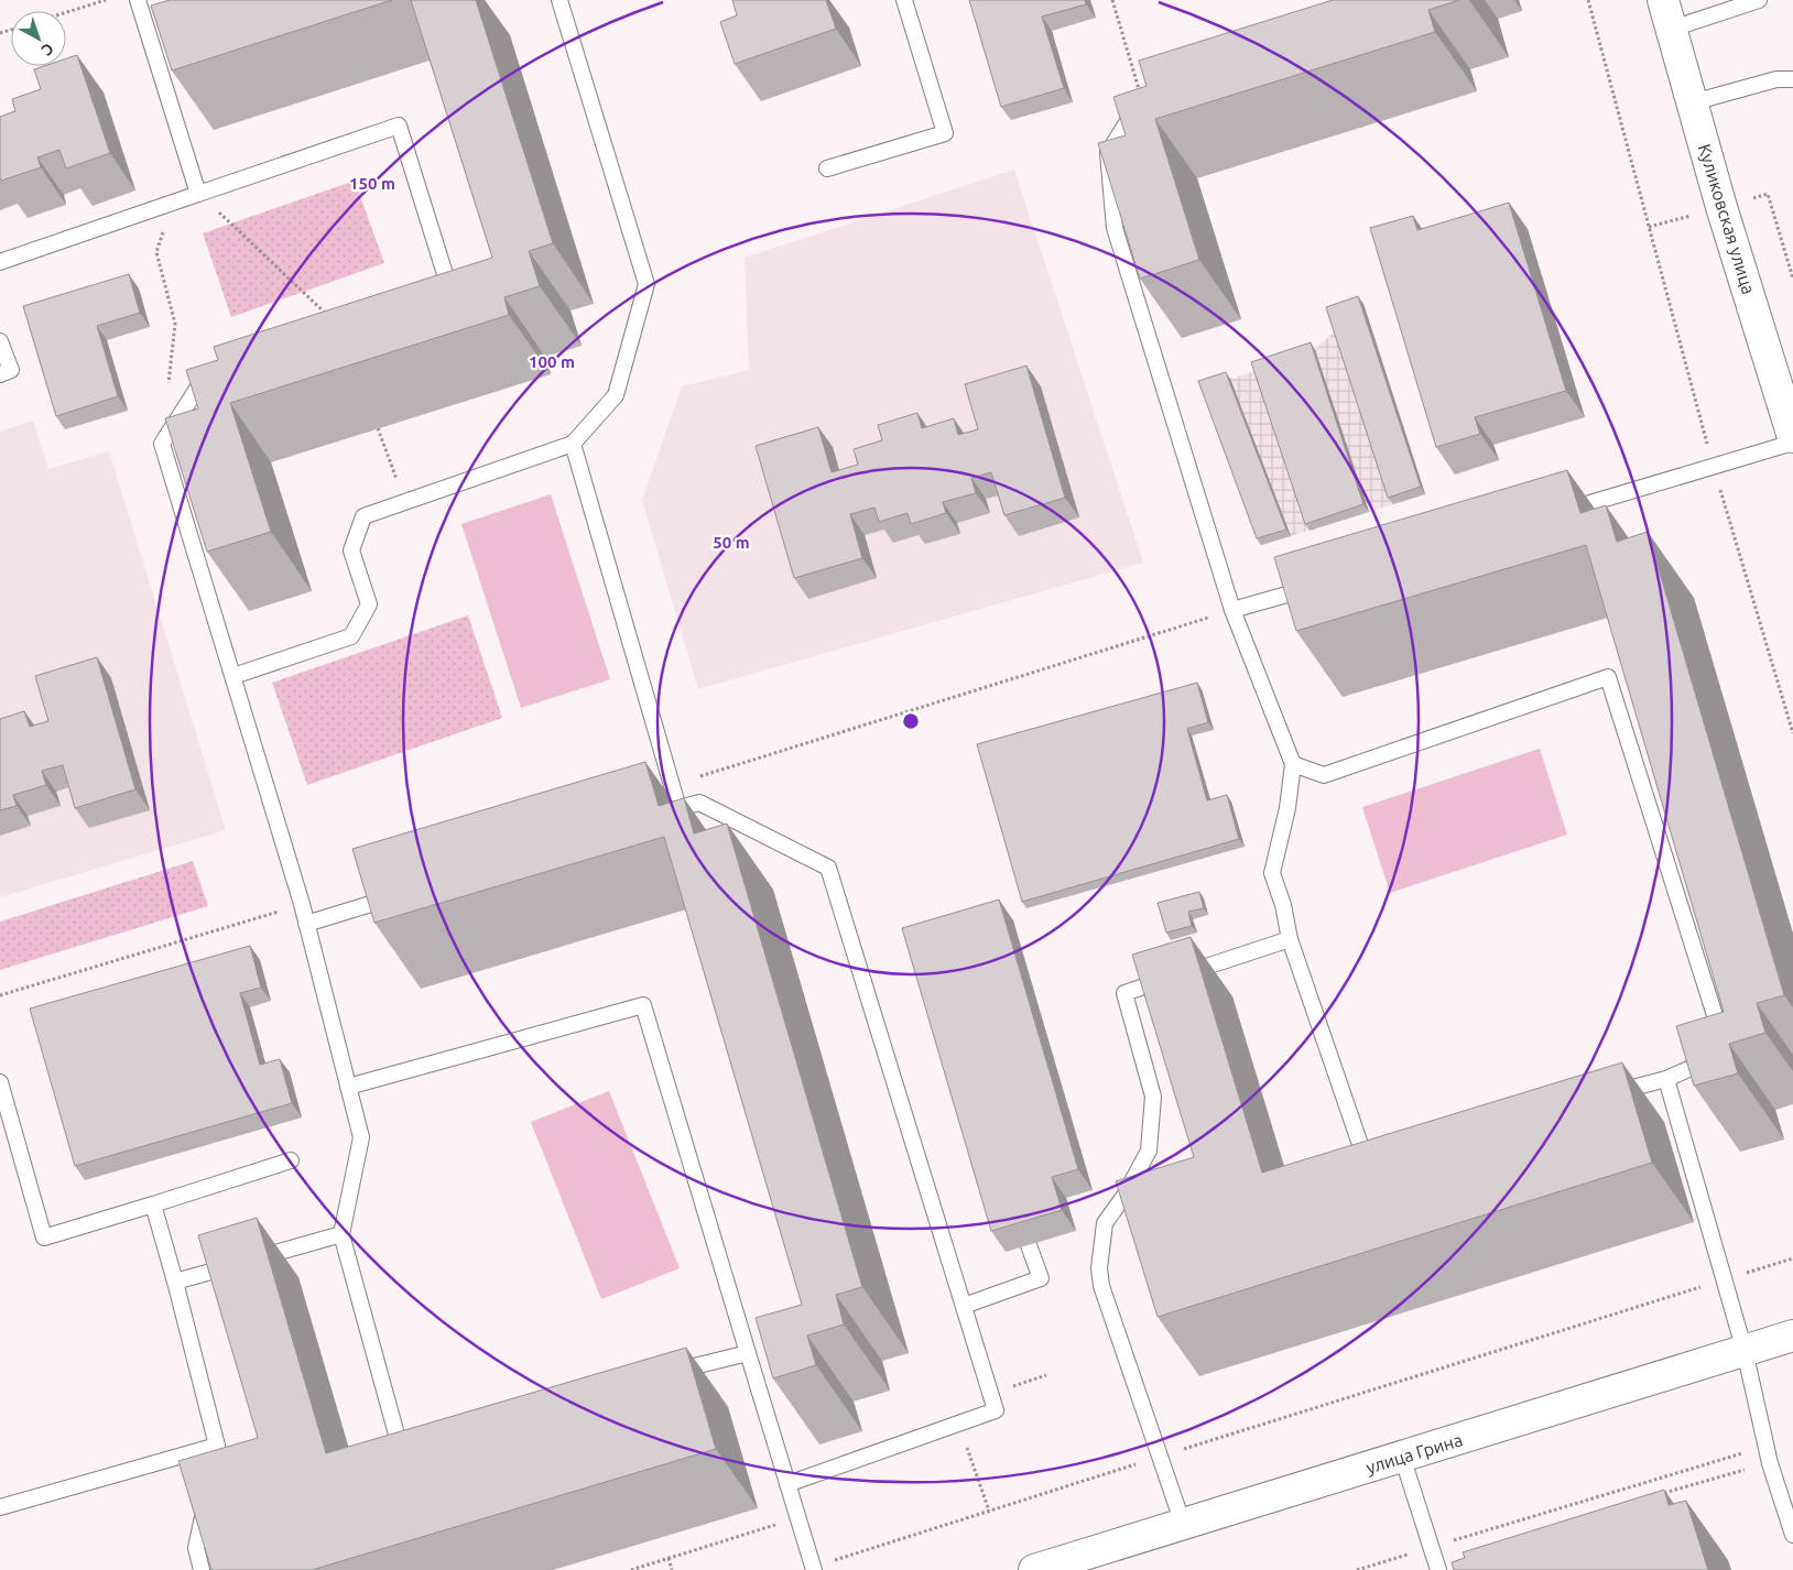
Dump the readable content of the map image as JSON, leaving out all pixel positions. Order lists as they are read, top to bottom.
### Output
{
  "streets": {
    "street": ["Куликовская улица", "улица Грина"]
  },
  "north": "bottom right",
  "rings": ["150 m", "100 m", "50 m"]
}
